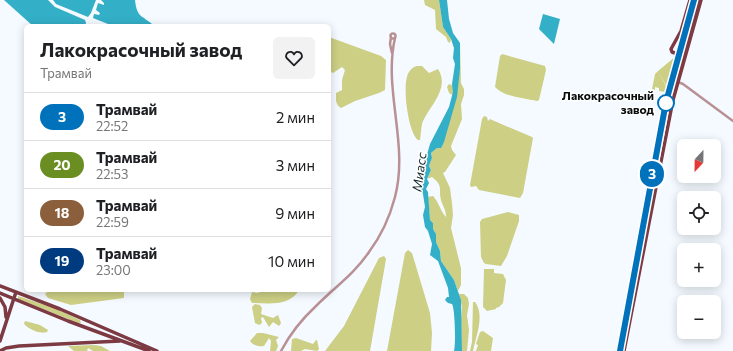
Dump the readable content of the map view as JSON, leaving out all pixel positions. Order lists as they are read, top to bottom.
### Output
{
  "water": ["Миасс"],
  "places": ["Лакокрасочный завод"],
  "lines": ["tram line 3"],
  "north": "bottom",
  "page": {
    "on_map": "3",
    "heading": ["Лакокрасочный завод", "Трамвай"],
    "list": [
      {
        "mark": "3",
        "name": "Трамвай",
        "note": "22:52",
        "value": "2 мин"
      },
      {
        "mark": "20",
        "name": "Трамвай",
        "note": "22:53",
        "value": "3 мин"
      },
      {
        "mark": "18",
        "name": "Трамвай",
        "note": "22:59",
        "value": "9 мин"
      },
      {
        "mark": "19",
        "name": "Трамвай",
        "note": "23:00",
        "value": "10 мин"
      }
    ],
    "map_buttons": ["+", "−"]
  }
}
